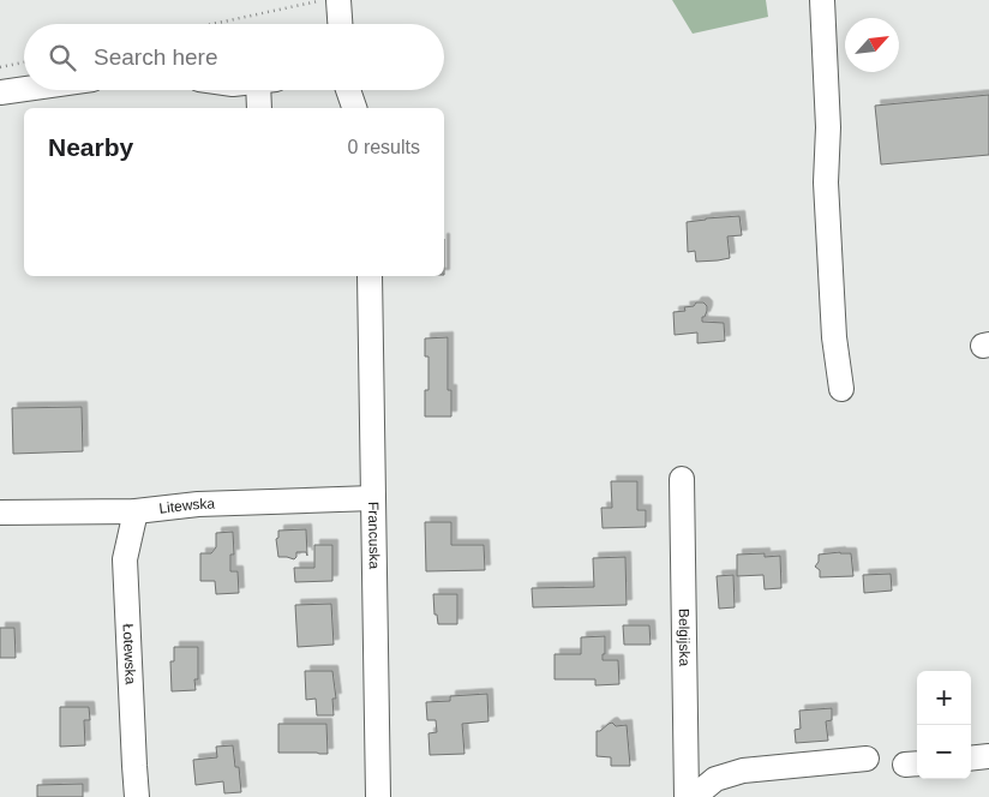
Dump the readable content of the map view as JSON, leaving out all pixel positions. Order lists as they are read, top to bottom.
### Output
{
  "streets": {
    "street": [
      "Litewska",
      "Francuska",
      "Belgijska",
      "Łotewska"
    ]
  },
  "crossings": [
    ["Litewska", "Francuska"],
    ["Litewska", "Łotewska"]
  ],
  "north": "top right",
  "page": {
    "search": "Search here",
    "heading": ["Nearby", "0 results"],
    "map_buttons": ["+", "−"]
  }
}
